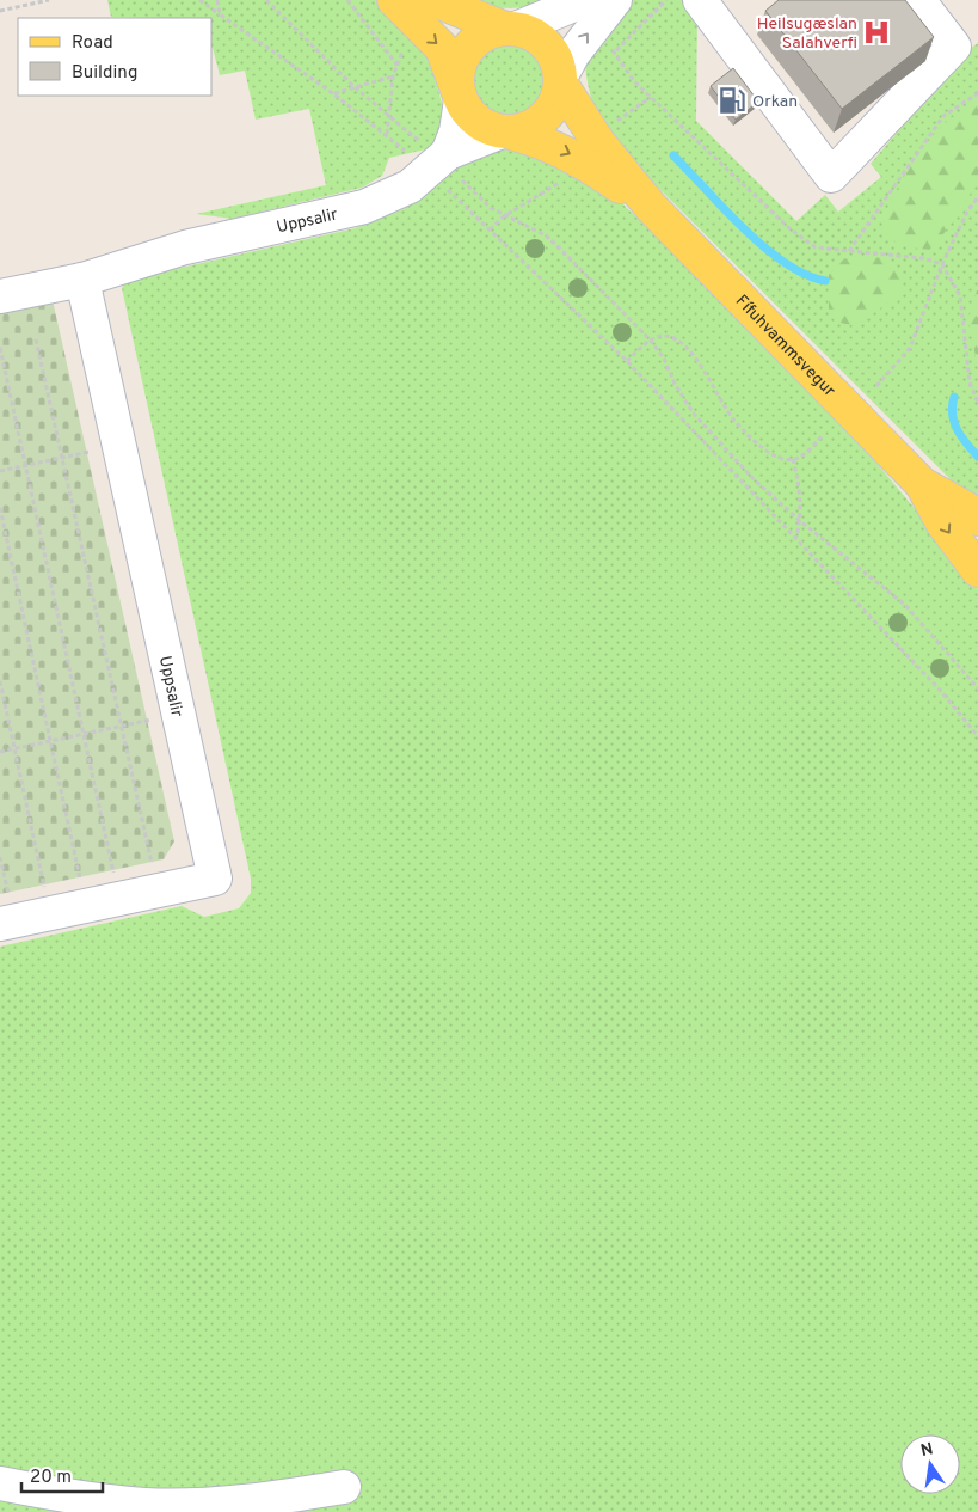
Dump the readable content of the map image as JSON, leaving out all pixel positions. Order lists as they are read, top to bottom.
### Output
{
  "streets": {
    "main road": ["Fífuhvammsvegur"],
    "street": ["Uppsalir"]
  },
  "crossings": [
    ["Uppsalir", "Fífuhvammsvegur"]
  ],
  "places": {
    "hospital": ["Heilsugæslan Salahverfi"],
    "fuel station": ["Orkan"]
  },
  "legend": ["Road", "Building"],
  "scale_bar": "20 m",
  "north": "top"
}
